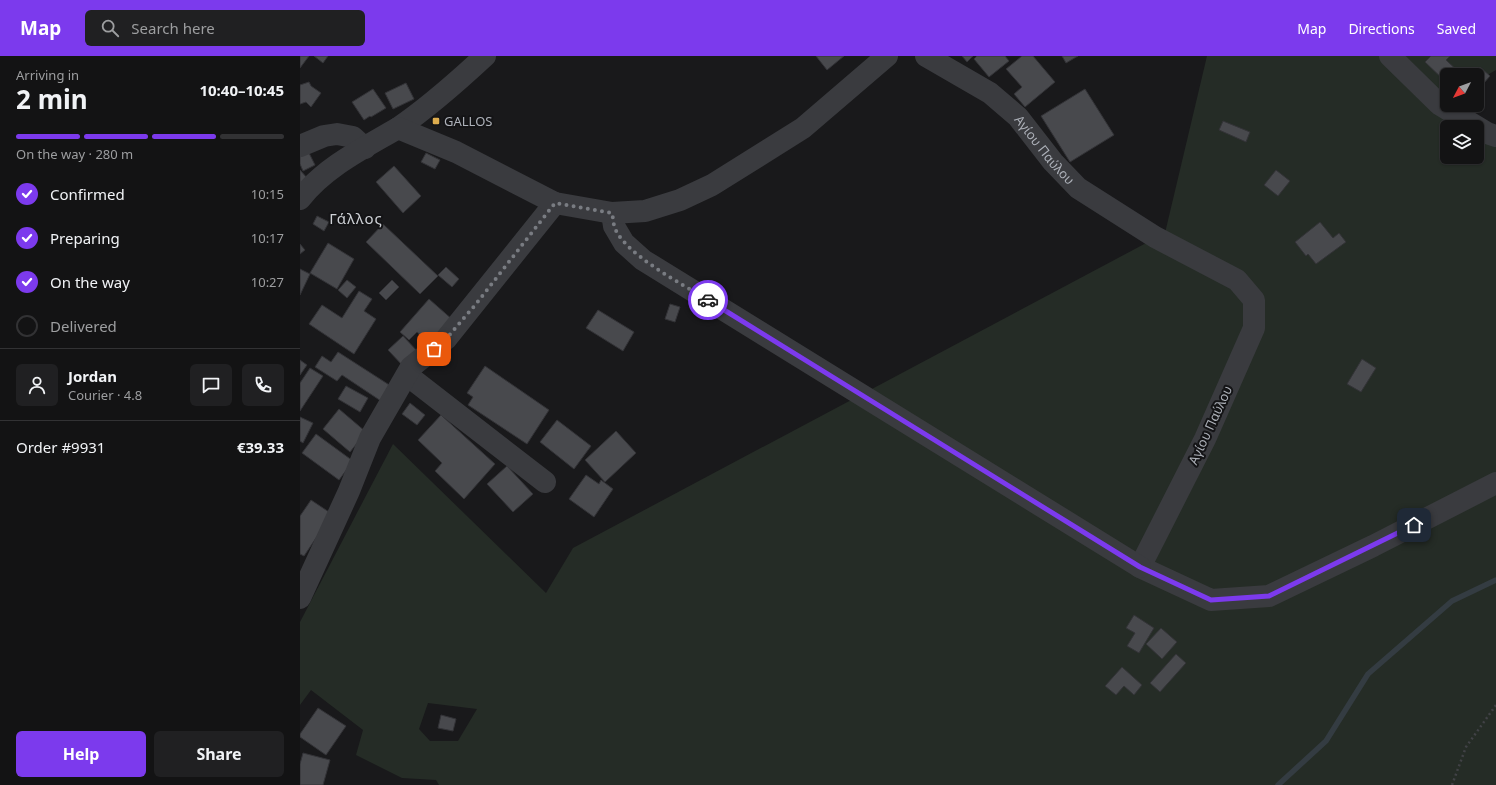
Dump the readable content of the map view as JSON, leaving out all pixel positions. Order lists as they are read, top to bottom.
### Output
{
  "streets": {
    "street": ["Αγίου Παύλου"]
  },
  "districts": ["Γάλλος"],
  "places": {
    "transit": ["GALLOS"]
  },
  "north": "bottom left",
  "page": {
    "header": "Map",
    "search": "Search here",
    "nav": ["Map", "Directions", "Saved"],
    "heading": ["2 min", "Arriving in", "10:40–10:45"],
    "panel": [
      "Jordan",
      "Courier · 4.8",
      "Order #9931",
      "€39.33"
    ],
    "bar": "On the way · 280 m",
    "list": [
      ["Confirmed", "10:15"],
      ["Preparing", "10:17"],
      ["On the way", "10:27"],
      "Delivered"
    ],
    "buttons": ["Help", "Share"]
  }
}
